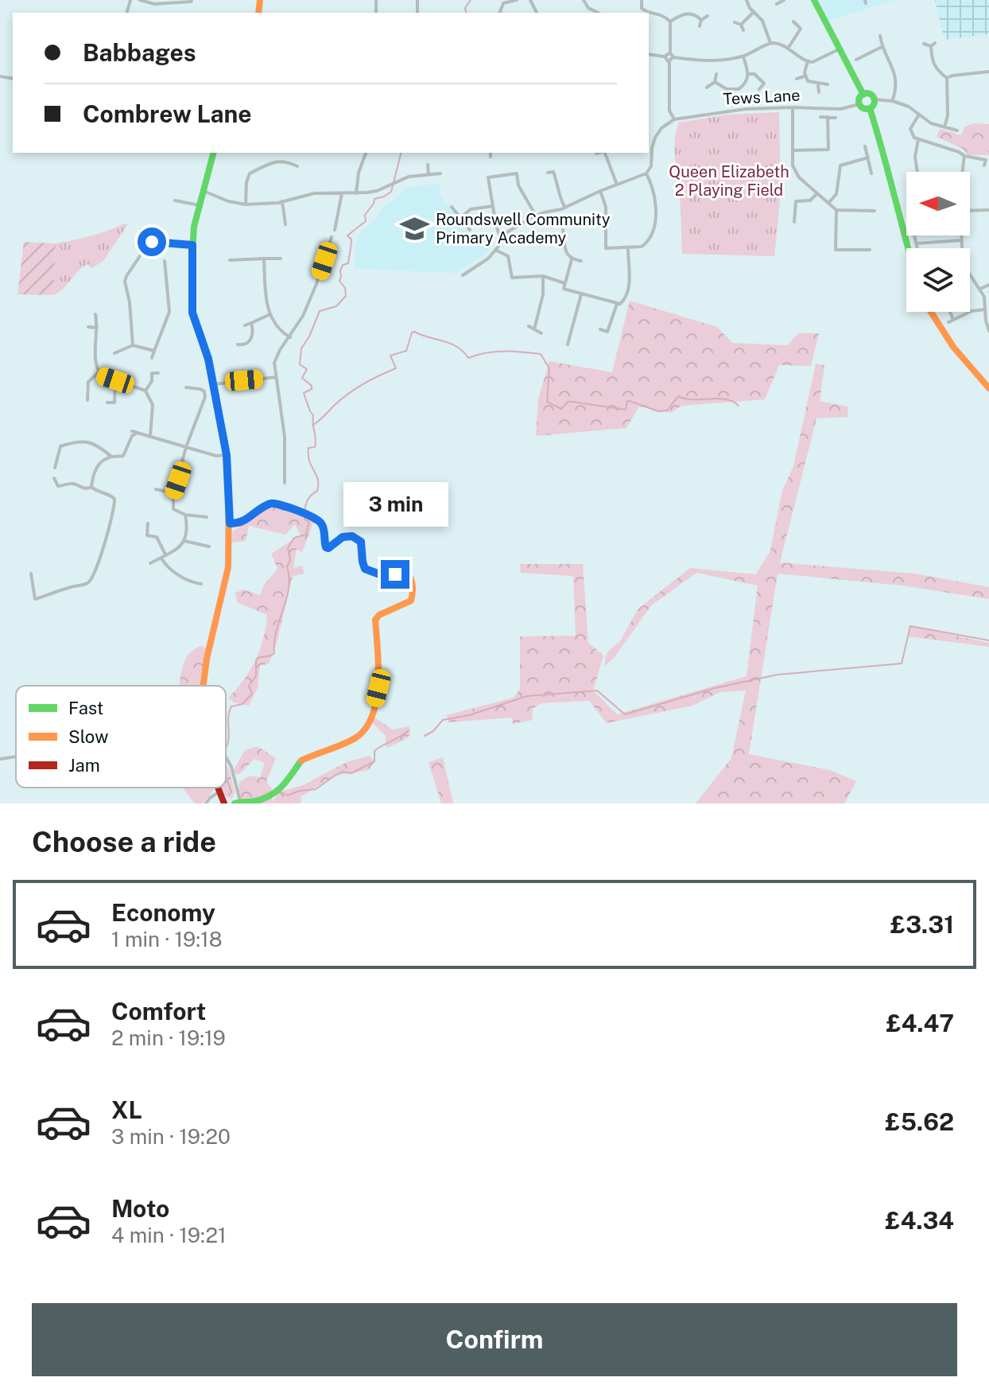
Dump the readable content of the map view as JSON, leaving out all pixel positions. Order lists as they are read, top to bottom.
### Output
{
  "streets": {
    "street": ["Tews Lane"]
  },
  "parks": ["Queen Elizabeth 2 Playing Field"],
  "places": {
    "school or university": ["Roundswell Community Primary Academy"]
  },
  "legend": ["Fast", "Slow", "Jam"],
  "north": "left",
  "page": {
    "banner": ["Babbages", "Combrew Lane"],
    "bubble": "3 min",
    "heading": "Choose a ride",
    "list": [
      {
        "name": "Economy",
        "note": "1 min · 19:18",
        "value": "£3.31"
      },
      {
        "name": "Comfort",
        "note": "2 min · 19:19",
        "value": "£4.47"
      },
      {
        "name": "XL",
        "note": "3 min · 19:20",
        "value": "£5.62"
      },
      {
        "name": "Moto",
        "note": "4 min · 19:21",
        "value": "£4.34"
      }
    ],
    "buttons": "Confirm"
  }
}
